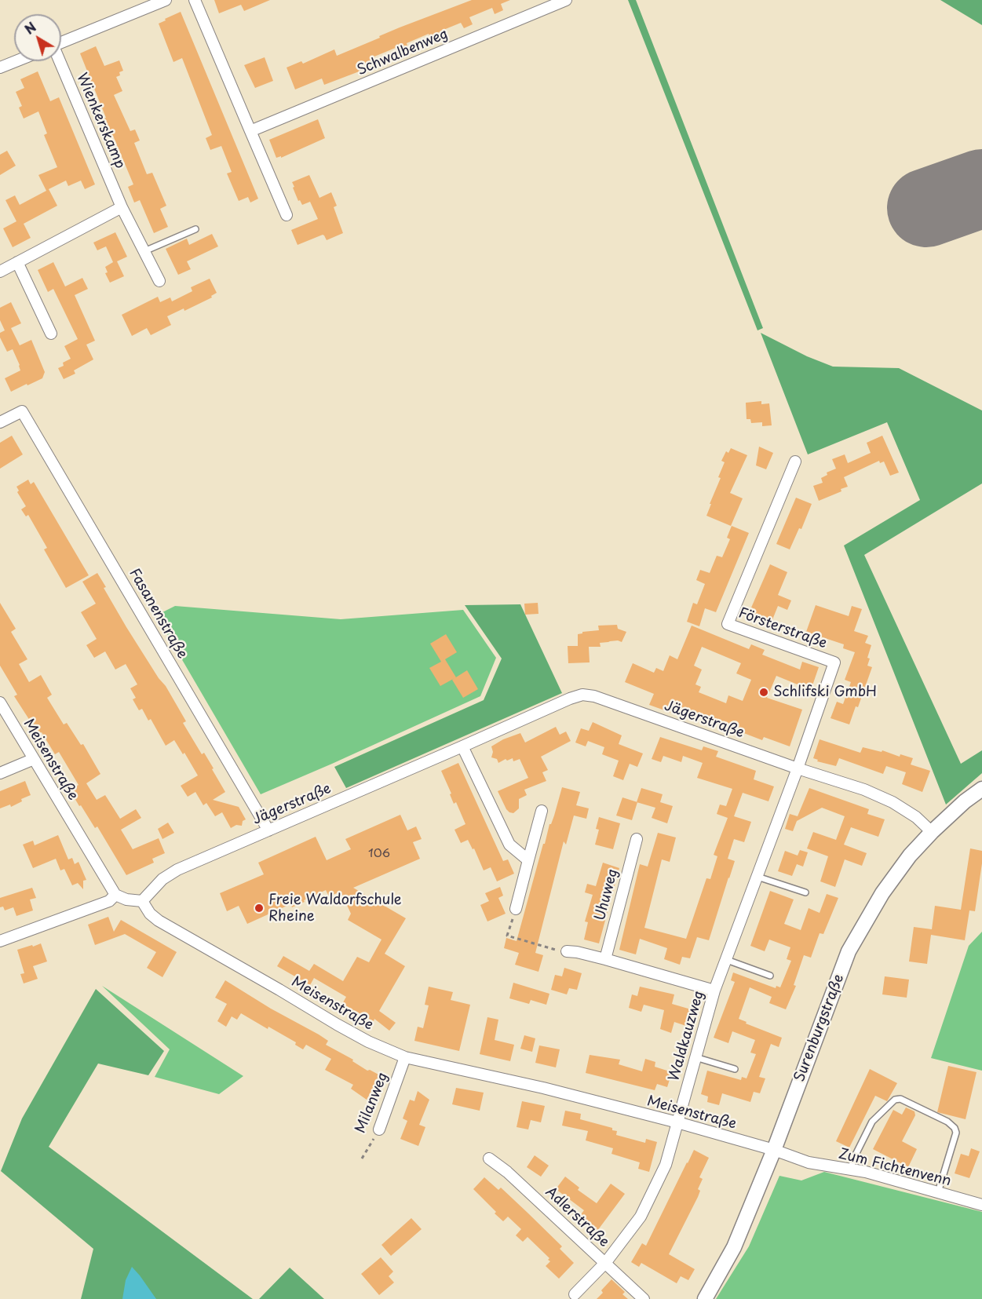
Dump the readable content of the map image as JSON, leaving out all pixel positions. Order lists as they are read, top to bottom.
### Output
{
  "streets": {
    "street": [
      "Schwalbenweg",
      "Wienkerskamp",
      "Fasanenstraße",
      "Försterstraße",
      "Jägerstraße",
      "Meisenstraße",
      "Uhuweg",
      "Surenburgstraße",
      "Waldkauzweg",
      "Milanweg",
      "Zum Fichtenvenn",
      "Adlerstraße"
    ]
  },
  "crossings": [
    ["Fasanenstraße", "Jägerstraße"],
    ["Försterstraße", "Jägerstraße"],
    ["Försterstraße", "Waldkauzweg"],
    ["Jägerstraße", "Meisenstraße"],
    ["Jägerstraße", "Surenburgstraße"],
    ["Jägerstraße", "Waldkauzweg"],
    ["Meisenstraße", "Surenburgstraße"],
    ["Meisenstraße", "Waldkauzweg"],
    ["Meisenstraße", "Milanweg"],
    ["Meisenstraße", "Zum Fichtenvenn"],
    ["Surenburgstraße", "Zum Fichtenvenn"],
    ["Waldkauzweg", "Adlerstraße"]
  ],
  "places": ["Schlifski GmbH", "Freie Waldorfschule Rheine"],
  "house_numbers": ["106"],
  "north": "top left"
}
